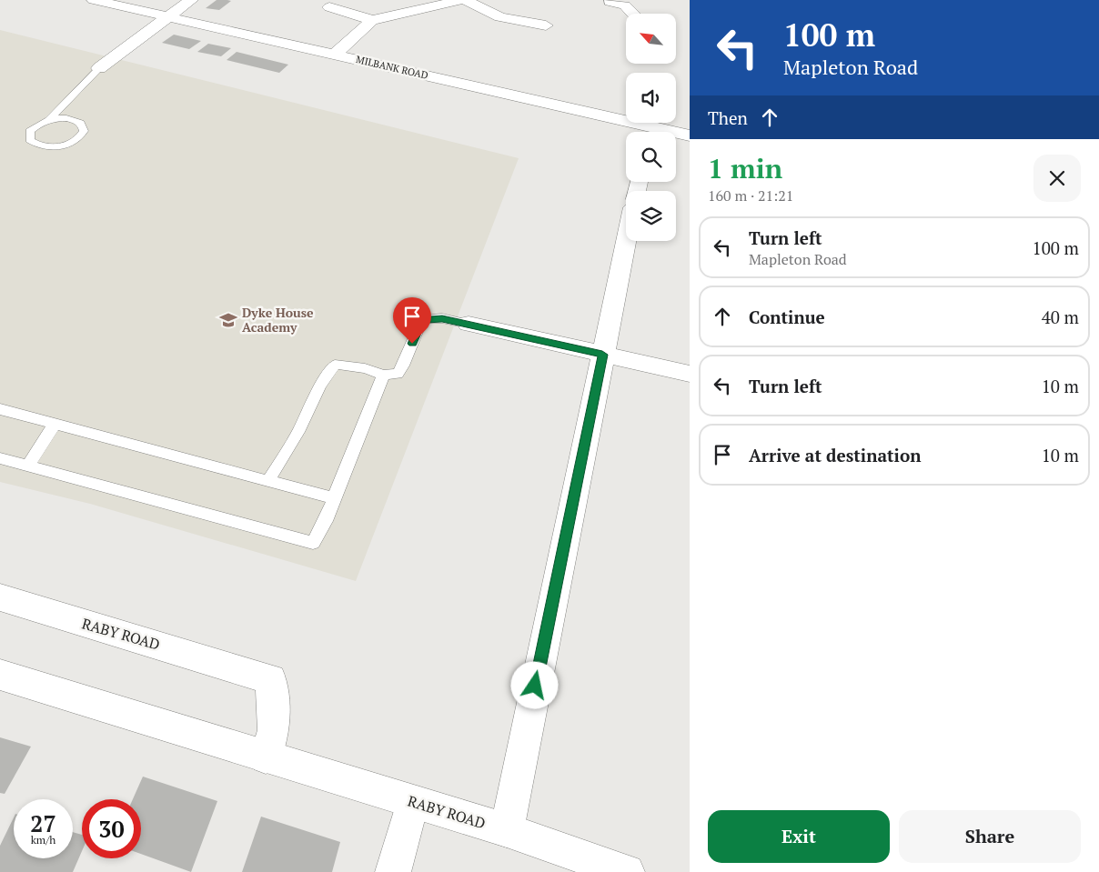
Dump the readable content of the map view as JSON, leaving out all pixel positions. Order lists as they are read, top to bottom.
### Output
{
  "streets": {
    "street": ["MILBANK ROAD", "RABY ROAD"]
  },
  "places": {
    "school or university": ["Dyke House Academy"]
  },
  "north": "top left",
  "page": {
    "turn": ["100 m", "Mapleton Road"],
    "then": "Then",
    "heading": ["1 min", "160 m · 21:21"],
    "list": [
      {
        "name": "Turn left",
        "note": "Mapleton Road",
        "value": "100 m"
      },
      {
        "name": "Continue",
        "value": "40 m"
      },
      {
        "name": "Turn left",
        "value": "10 m"
      },
      {
        "name": "Arrive at destination",
        "value": "10 m"
      }
    ],
    "speed": "27 km/h",
    "limit": "30",
    "buttons": ["Exit", "Share"]
  }
}
